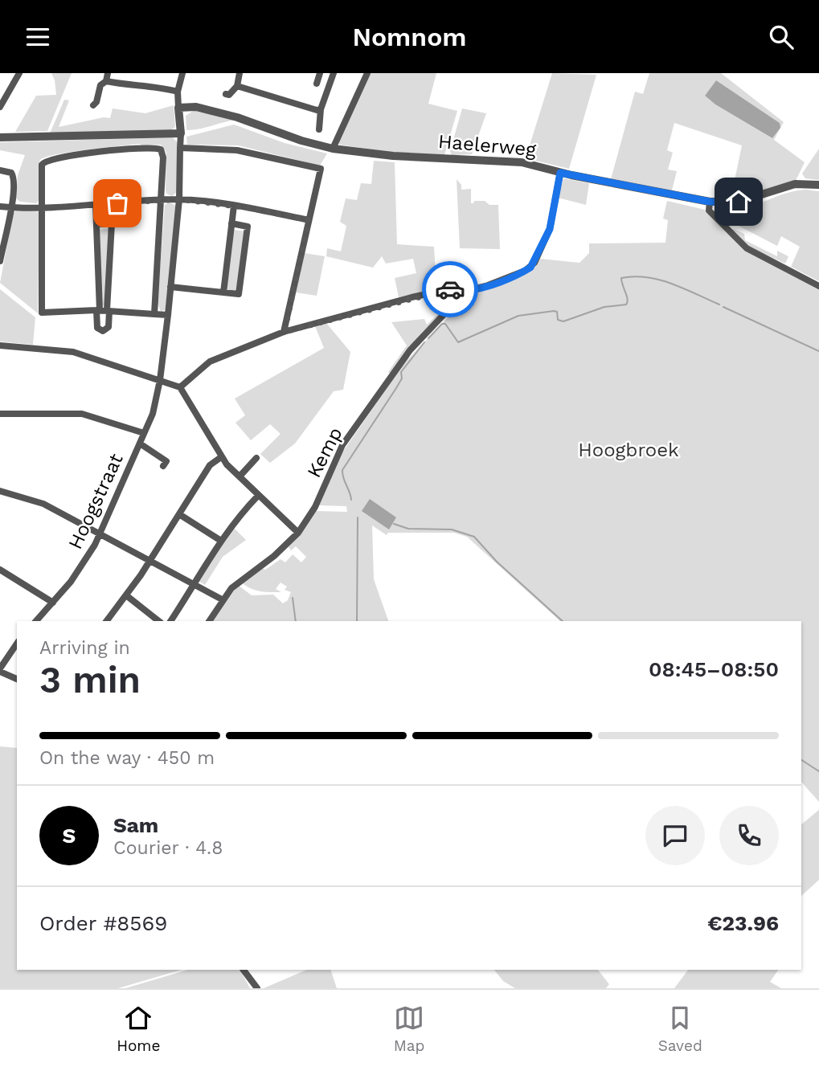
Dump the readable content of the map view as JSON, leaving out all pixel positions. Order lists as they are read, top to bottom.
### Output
{
  "streets": {
    "street": ["Haelerweg", "Kemp", "Hoogstraat"]
  },
  "parks": ["Hoogbroek"],
  "page": {
    "header": "Nomnom",
    "heading": ["3 min", "Arriving in", "08:45–08:50"],
    "panel": [
      "Sam",
      "Courier · 4.8",
      "Order #8569",
      "€23.96"
    ],
    "bar": "On the way · 450 m",
    "round": "S",
    "tabs": ["Home", "Map", "Saved"]
  }
}
